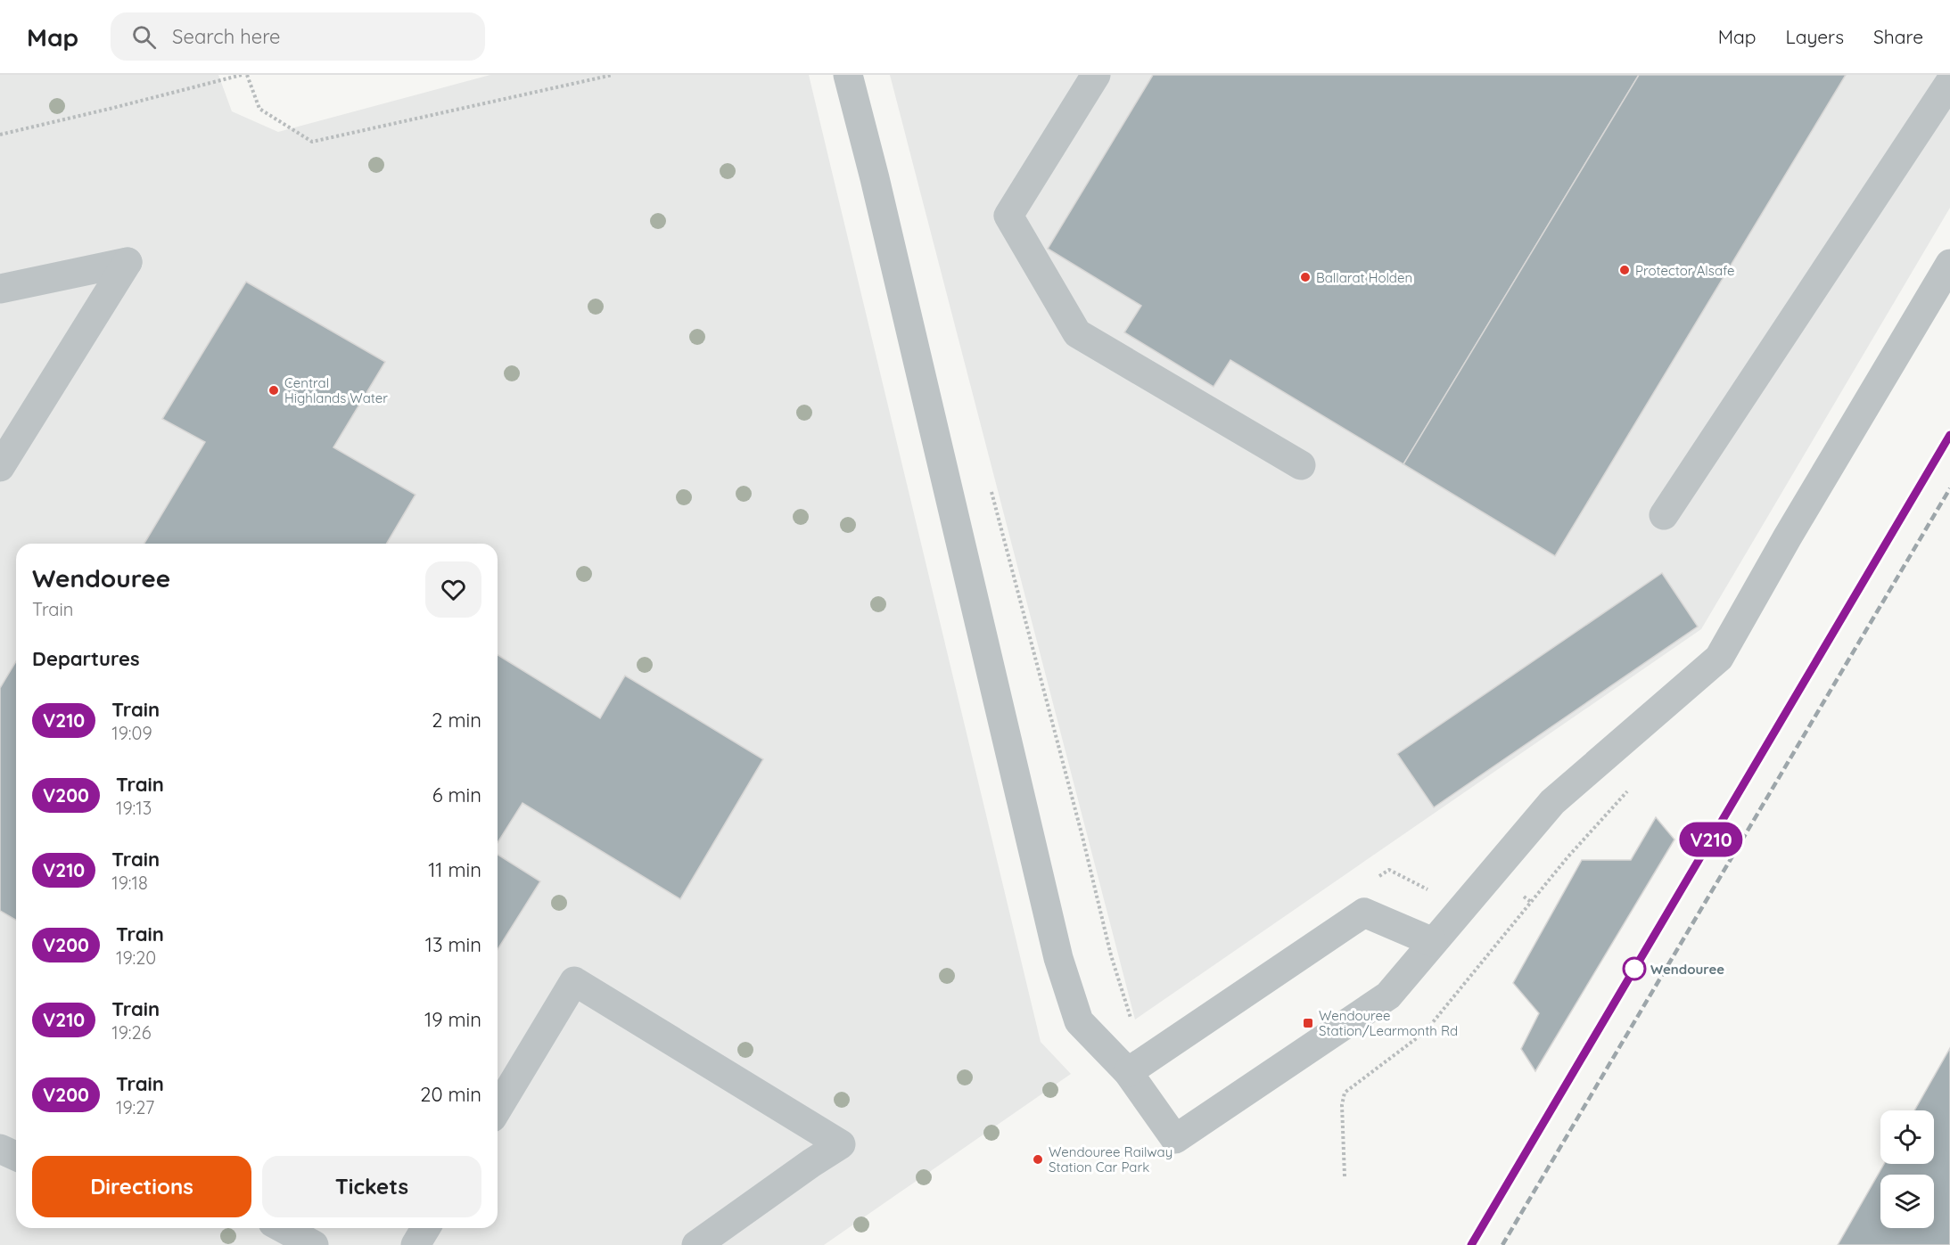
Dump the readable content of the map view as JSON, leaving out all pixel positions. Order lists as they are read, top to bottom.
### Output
{
  "places": {
    "other": [
      "Protector Alsafe",
      "Ballarat Holden",
      "Central Highlands Water",
      "Wendouree",
      "Wendouree Railway Station Car Park"
    ],
    "transit": ["Wendouree Station/Learmonth Rd"]
  },
  "page": {
    "header": "Map",
    "search": "Search here",
    "nav": ["Map", "Layers", "Share"],
    "on_map": "V210",
    "heading": [
      ["Wendouree", "Train"],
      "Departures"
    ],
    "list": [
      {
        "mark": "V210",
        "name": "Train",
        "note": "19:09",
        "value": "2 min"
      },
      {
        "mark": "V200",
        "name": "Train",
        "note": "19:13",
        "value": "6 min"
      },
      {
        "mark": "V210",
        "name": "Train",
        "note": "19:18",
        "value": "11 min"
      },
      {
        "mark": "V200",
        "name": "Train",
        "note": "19:20",
        "value": "13 min"
      },
      {
        "mark": "V210",
        "name": "Train",
        "note": "19:26",
        "value": "19 min"
      },
      {
        "mark": "V200",
        "name": "Train",
        "note": "19:27",
        "value": "20 min"
      }
    ],
    "buttons": ["Directions", "Tickets"]
  }
}
